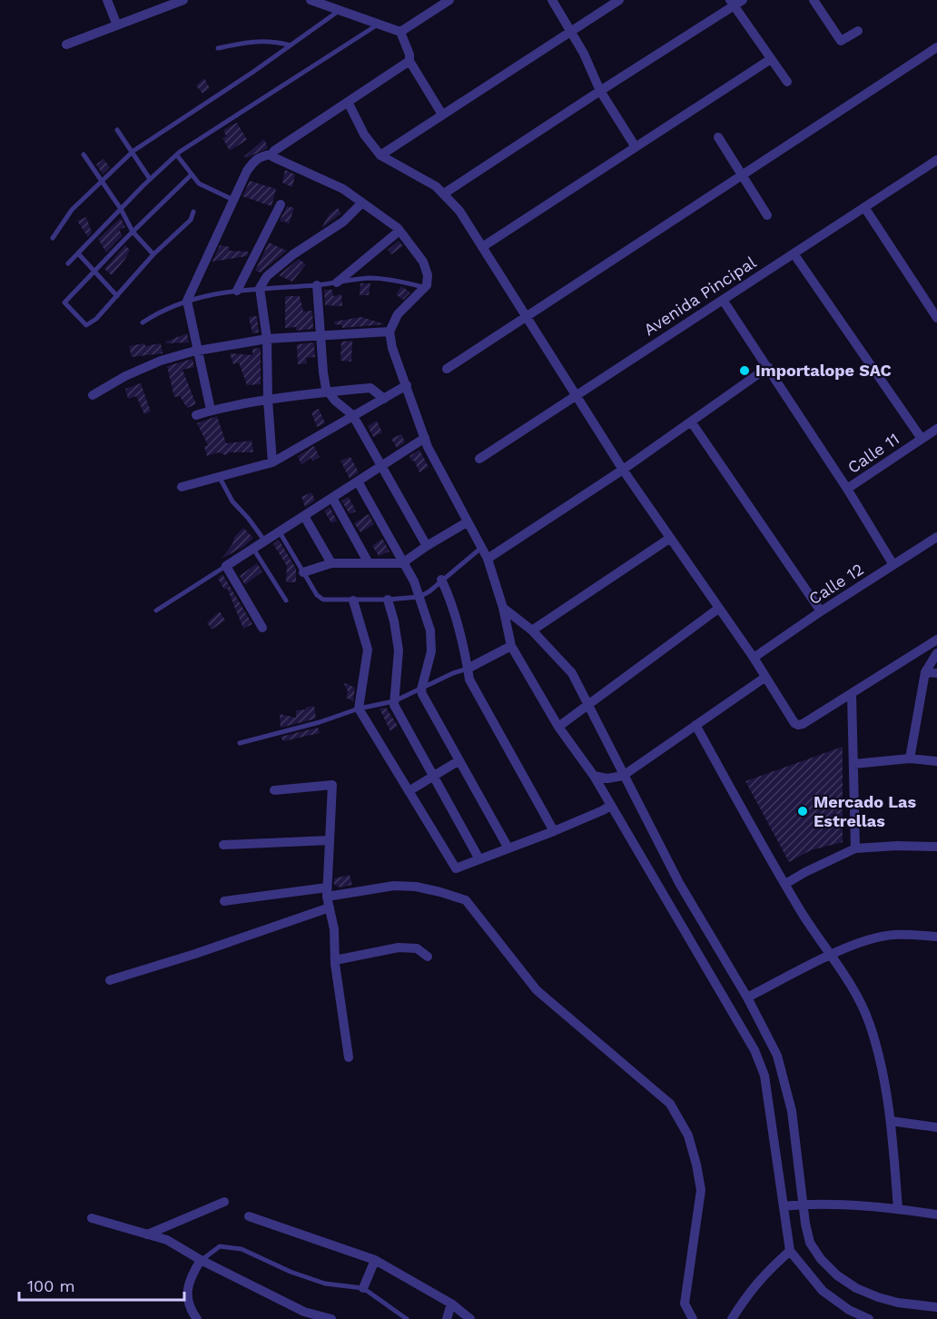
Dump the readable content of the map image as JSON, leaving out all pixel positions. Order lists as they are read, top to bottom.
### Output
{
  "streets": {
    "street": ["Avenida Pincipal", "Calle 11", "Calle 12"]
  },
  "crossings": [
    ["Calle 11", "Calle 12"]
  ],
  "places": ["Importalope SAC", "Mercado Las Estrellas"],
  "scale_bar": "100 m"
}
